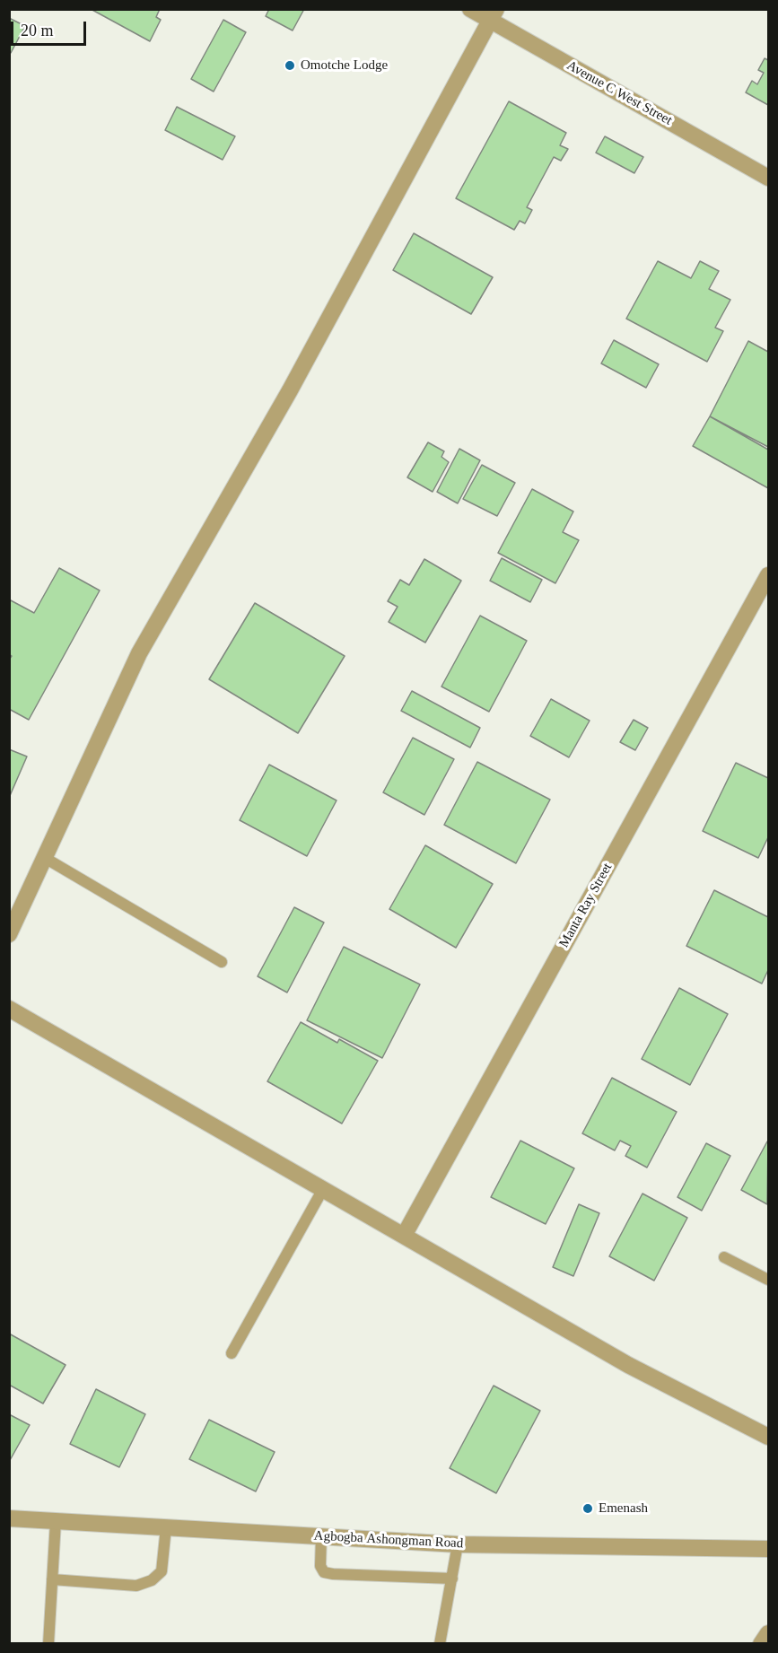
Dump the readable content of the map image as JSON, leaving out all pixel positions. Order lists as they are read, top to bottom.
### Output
{
  "streets": {
    "street": ["Avenue C West Street", "Manta Ray Street", "Agbogba Ashongman Road"]
  },
  "places": ["Omotche Lodge", "Emenash"],
  "scale_bar": "20 m"
}
